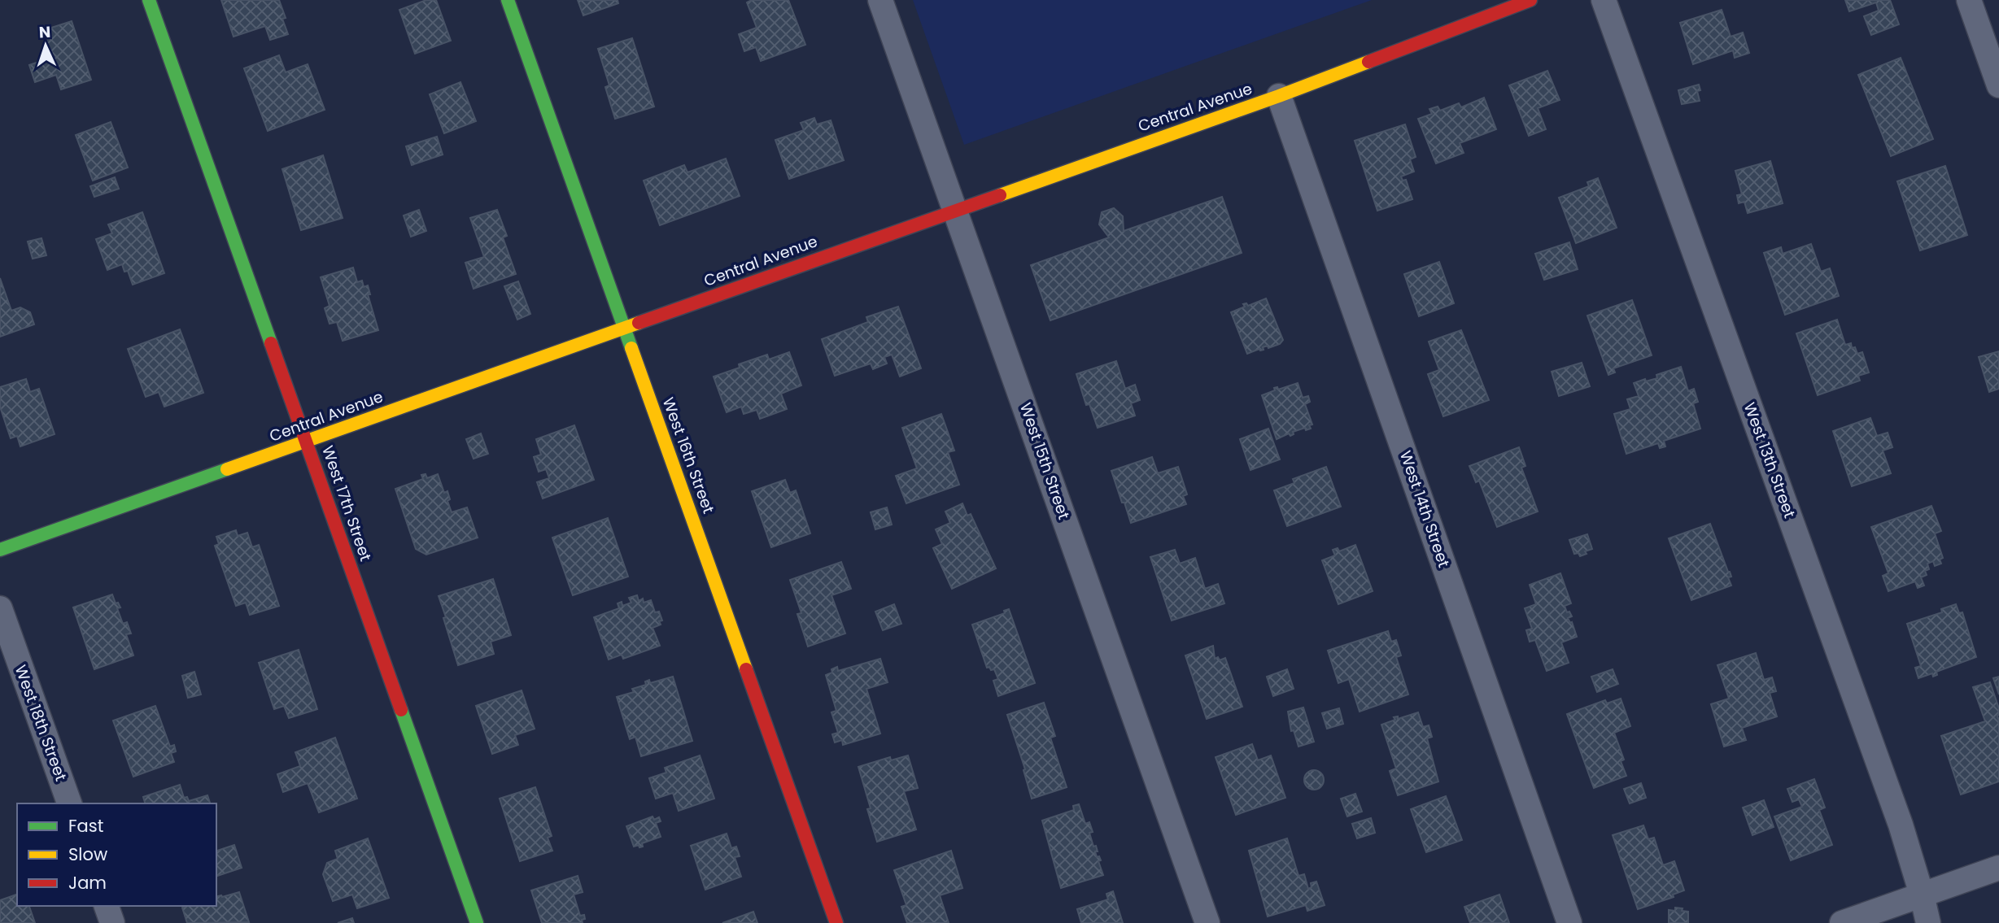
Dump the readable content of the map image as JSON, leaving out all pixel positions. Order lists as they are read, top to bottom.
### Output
{
  "streets": {
    "street": [
      "Central Avenue",
      "West 16th Street",
      "West 13th Street",
      "West 15th Street",
      "West 17th Street",
      "West 14th Street",
      "West 18th Street"
    ]
  },
  "crossings": [
    ["Central Avenue", "West 16th Street"],
    ["Central Avenue", "West 15th Street"],
    ["Central Avenue", "West 17th Street"],
    ["Central Avenue", "West 14th Street"]
  ],
  "legend": ["Fast", "Slow", "Jam"],
  "north": "top"
}
